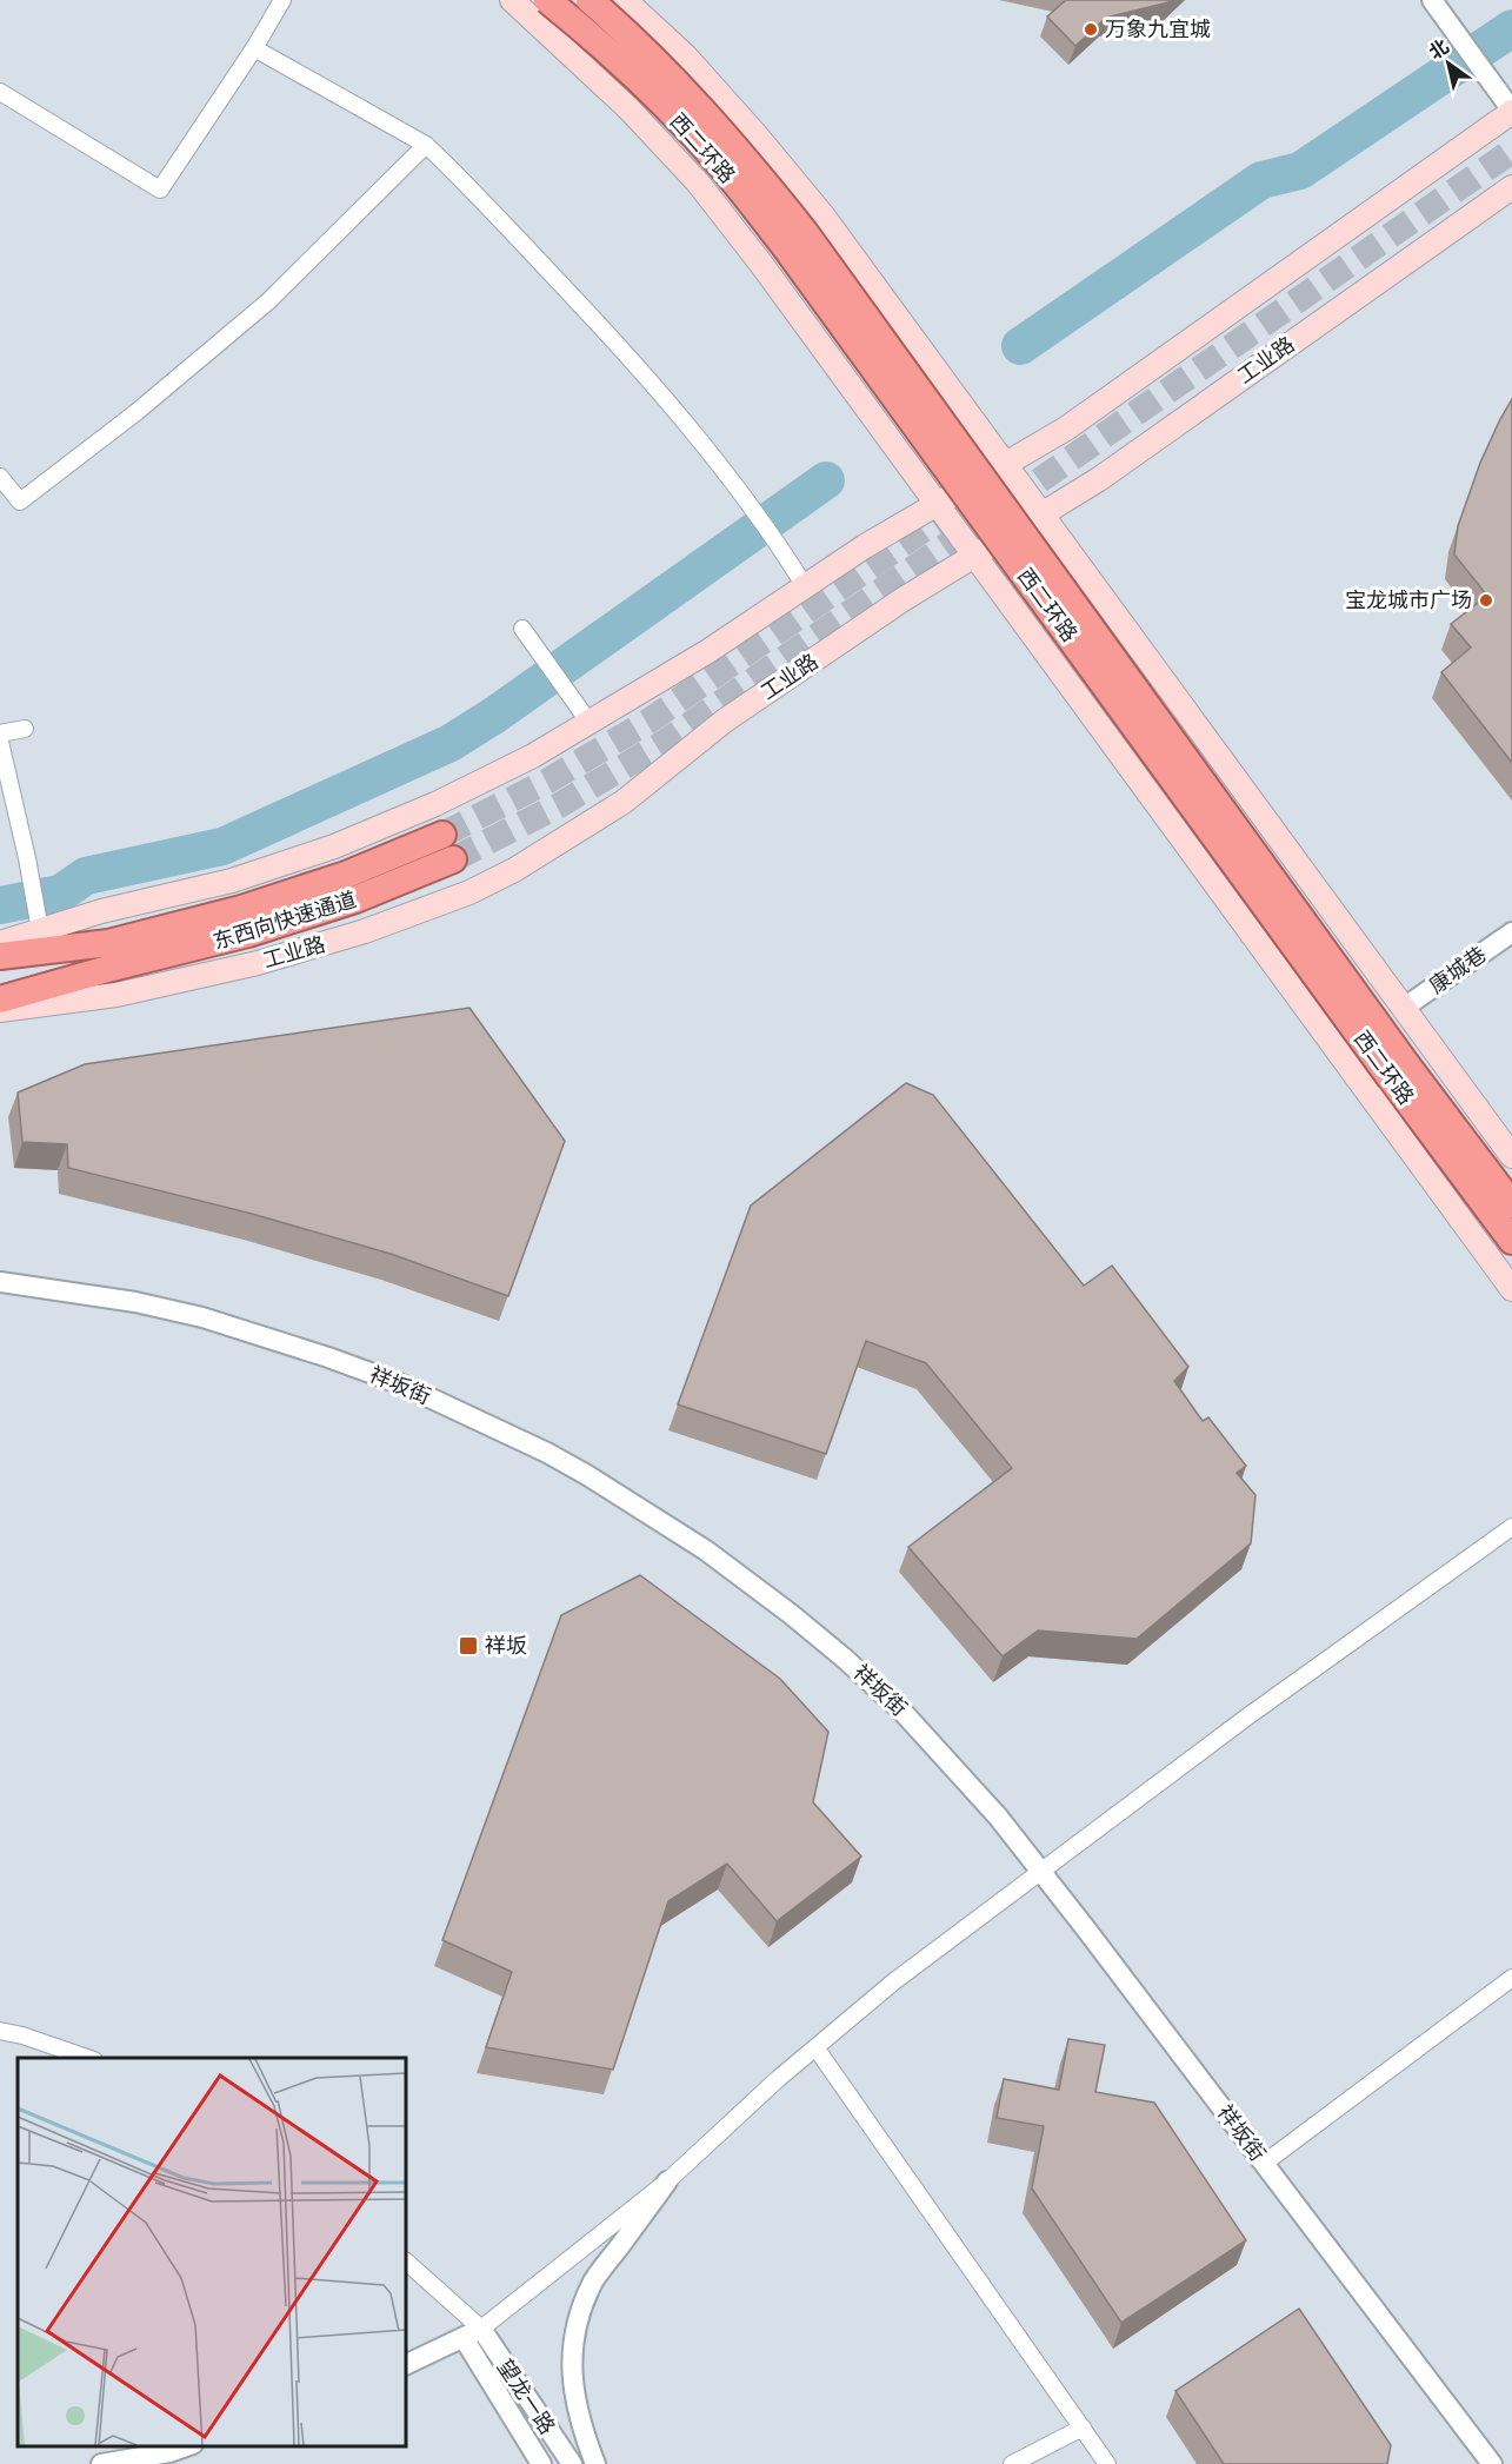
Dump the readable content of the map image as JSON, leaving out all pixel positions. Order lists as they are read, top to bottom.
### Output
{
  "streets": {
    "highway": ["西二环路", "东西向快速通道"],
    "main road": ["工业路"],
    "street": ["康城巷", "祥坂街", "望龙一路"]
  },
  "places": {
    "other": ["万象九宜城", "宝龙城市广场"],
    "transit": ["祥坂"]
  },
  "north": "top left"
}
